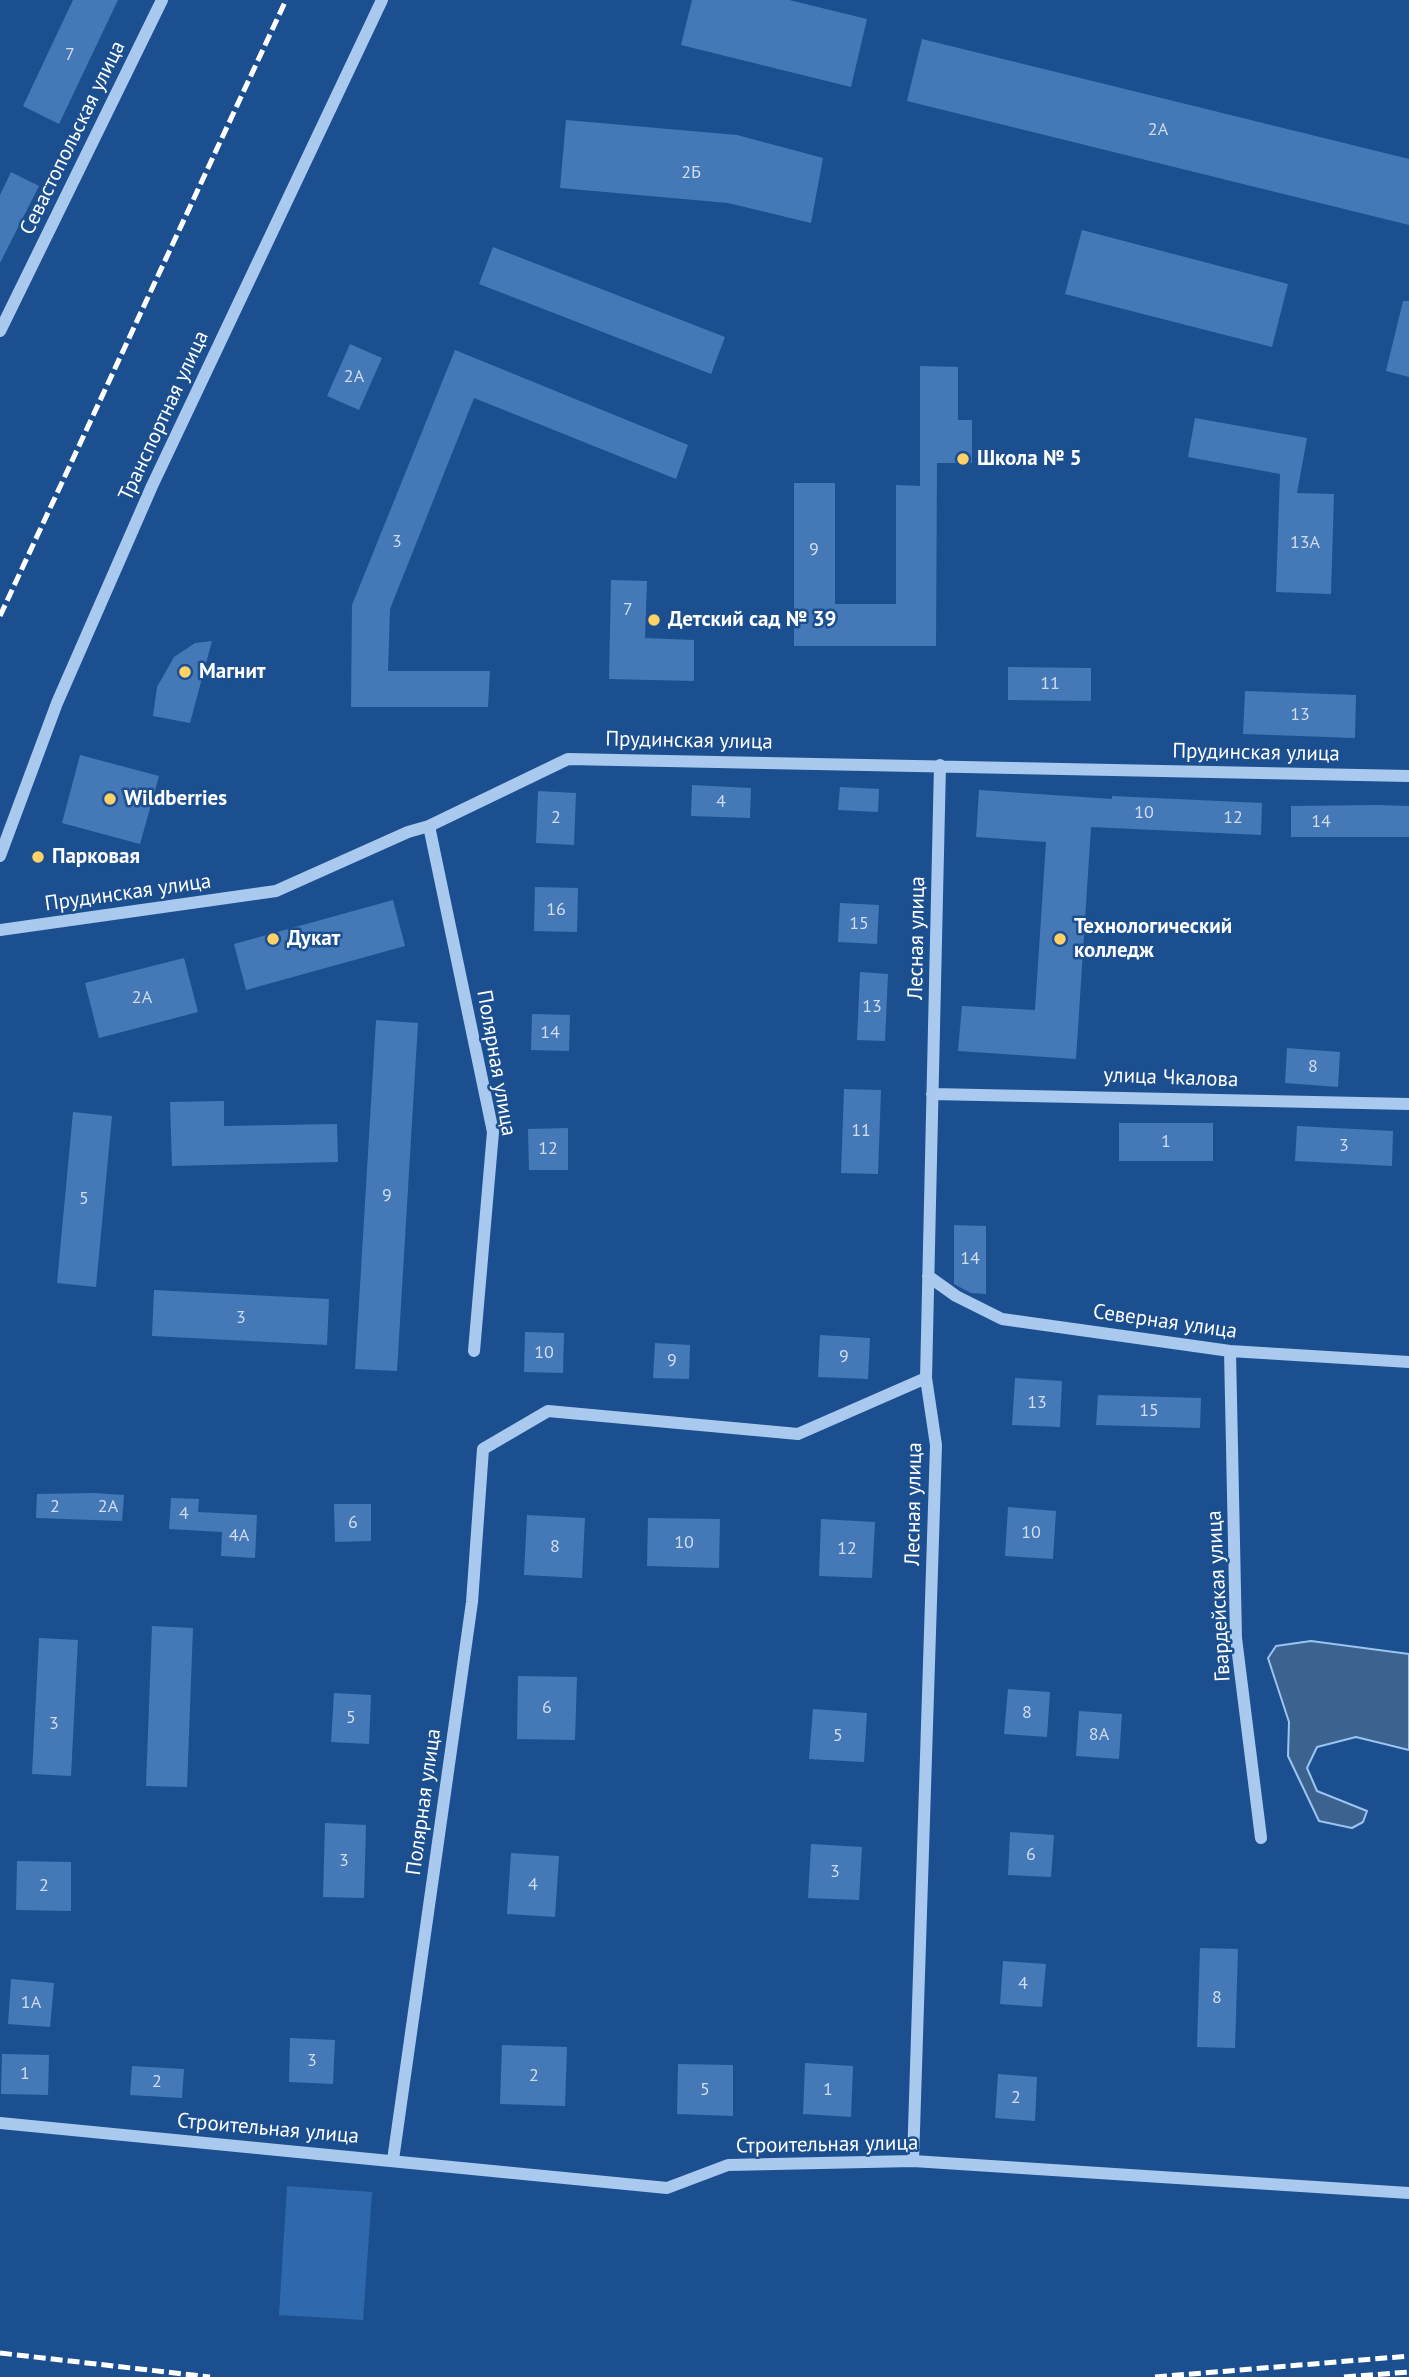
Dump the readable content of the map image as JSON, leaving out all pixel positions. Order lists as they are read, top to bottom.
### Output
{
  "streets": {
    "street": [
      "Севастопольская улица",
      "Транспортная улица",
      "Прудинская улица",
      "Лесная улица",
      "Полярная улица",
      "улица Чкалова",
      "Северная улица",
      "Гвардейская улица",
      "Строительная улица"
    ]
  },
  "crossings": [
    ["Прудинская улица", "Лесная улица"],
    ["Прудинская улица", "Полярная улица"],
    ["Лесная улица", "Полярная улица"],
    ["Лесная улица", "улица Чкалова"],
    ["Лесная улица", "Северная улица"],
    ["Лесная улица", "Строительная улица"],
    ["Полярная улица", "Строительная улица"],
    ["Северная улица", "Гвардейская улица"]
  ],
  "places": [
    "Школа № 5",
    "Детский сад № 39",
    "Магнит",
    "Wildberries",
    "Парковая",
    "Дукат",
    "Технологический колледж"
  ],
  "house_numbers": [
    "7",
    "2А",
    "2Б",
    "2А",
    "3",
    "13А",
    "9",
    "7",
    "11",
    "13",
    "4",
    "10",
    "2",
    "12",
    "14",
    "16",
    "15",
    "2А",
    "13",
    "14",
    "8",
    "11",
    "1",
    "3",
    "12",
    "9",
    "5",
    "14",
    "3",
    "10",
    "9",
    "9",
    "13",
    "15",
    "2",
    "2А",
    "4",
    "6",
    "10",
    "4А",
    "10",
    "8",
    "12",
    "6",
    "8",
    "5",
    "3",
    "8А",
    "5",
    "6",
    "3",
    "3",
    "4",
    "2",
    "4",
    "8",
    "1А",
    "3",
    "1",
    "2",
    "2",
    "5",
    "1",
    "2"
  ]
}
